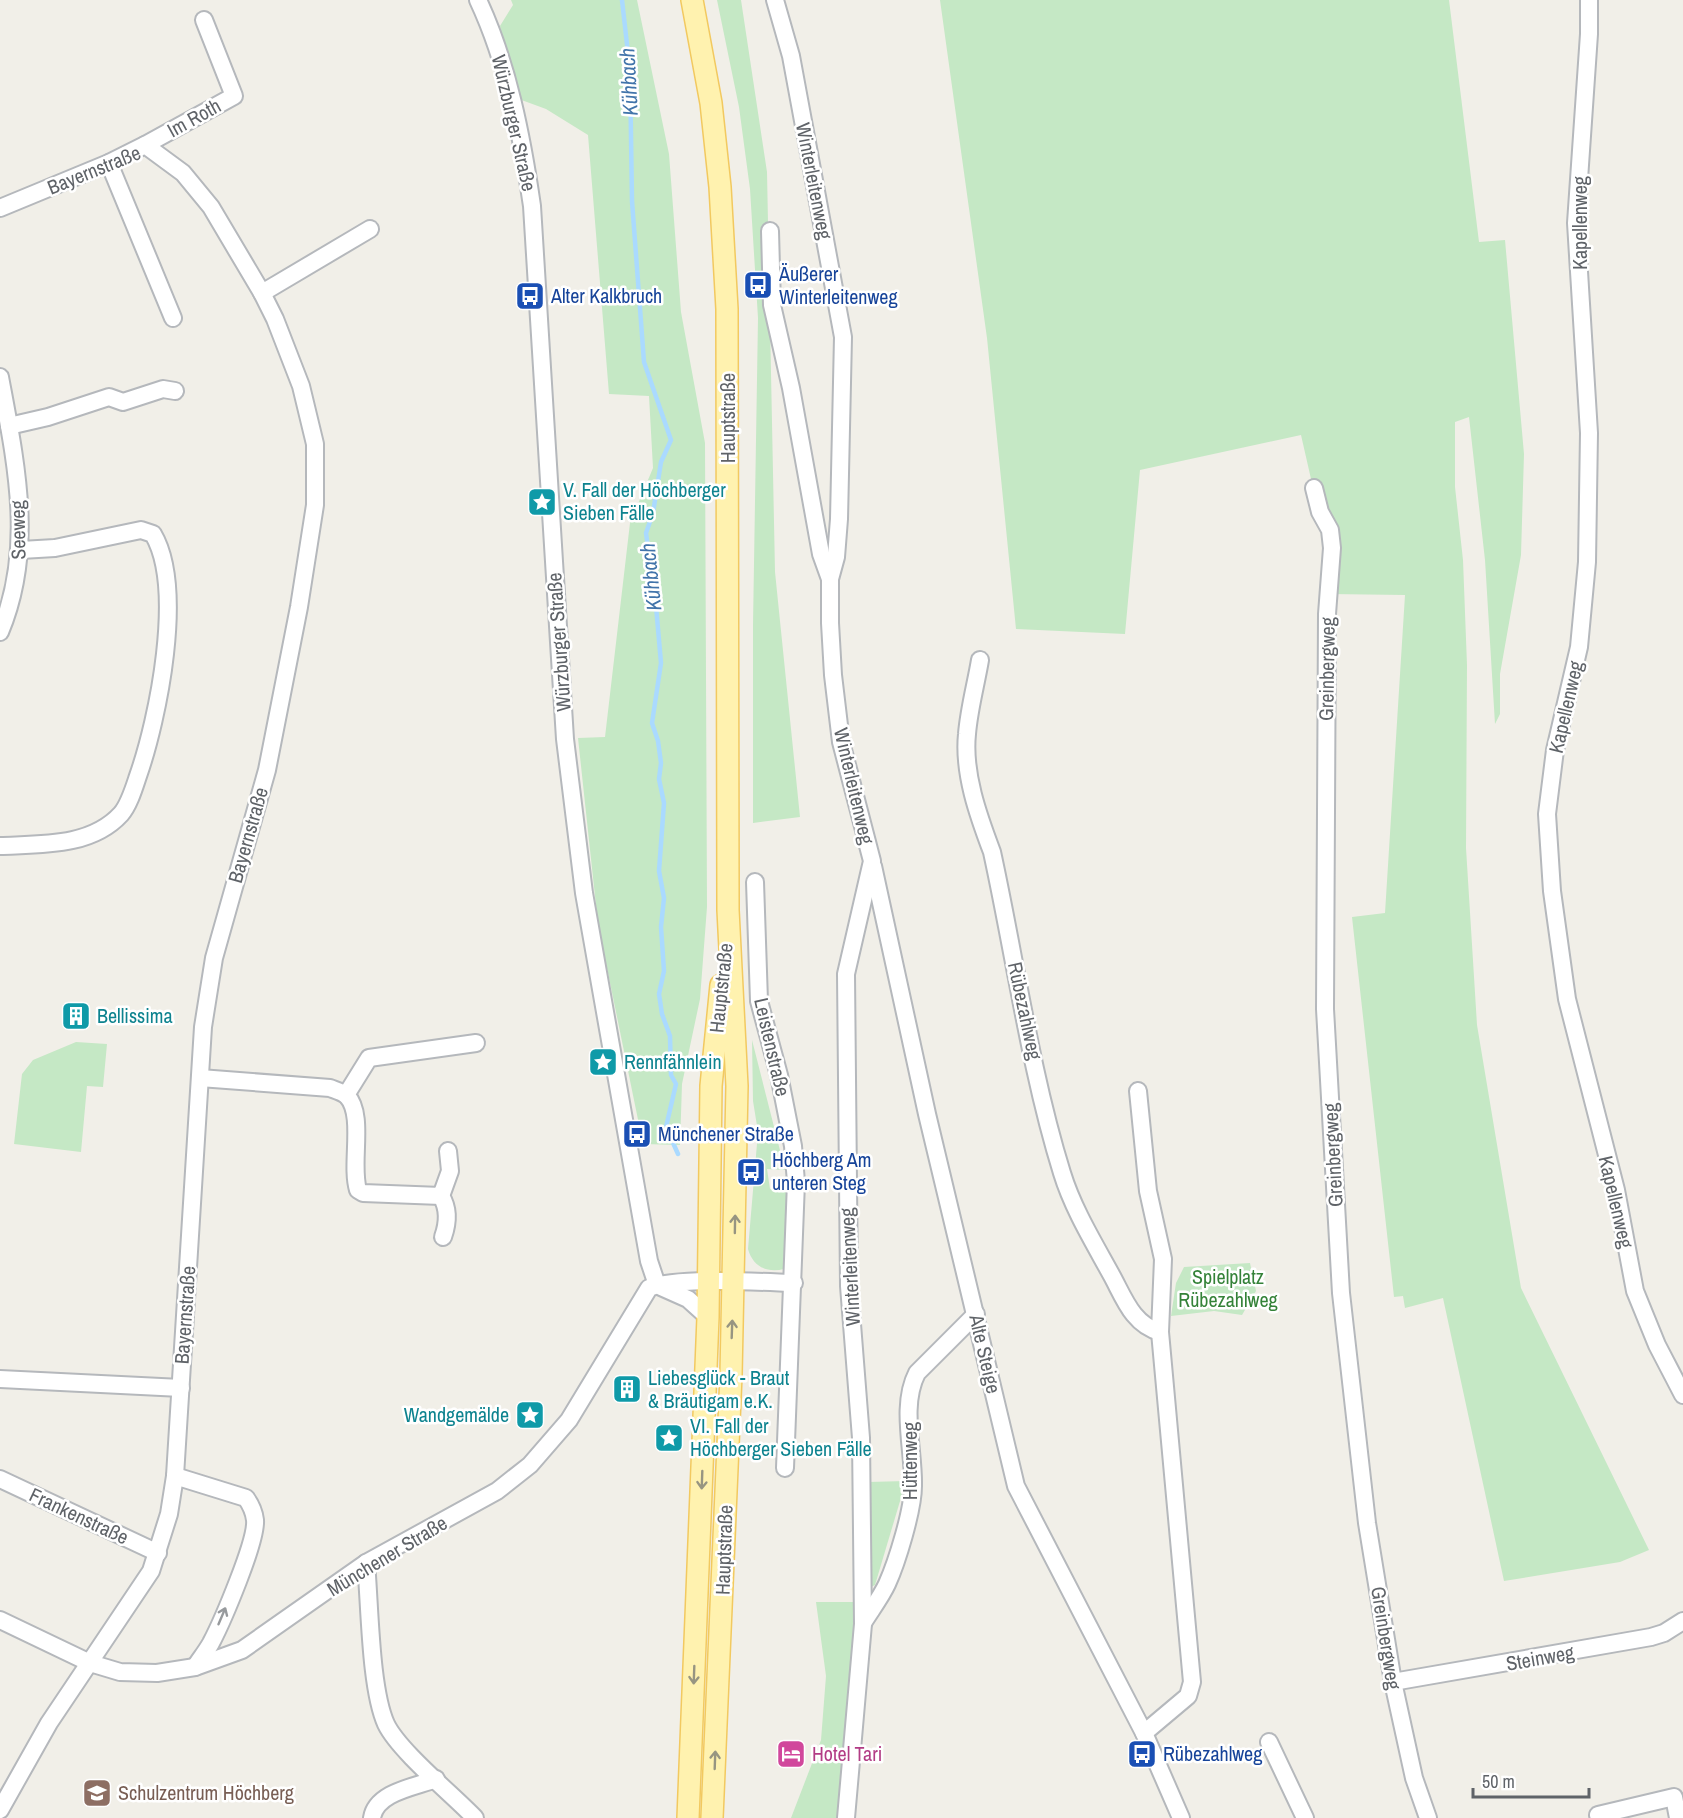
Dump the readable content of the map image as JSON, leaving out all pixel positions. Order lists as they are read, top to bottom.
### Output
{
  "streets": {
    "main road": ["Hauptstraße"],
    "street": [
      "Im Roth",
      "Würzburger Straße",
      "Bayernstraße",
      "Winterleitenweg",
      "Kapellenweg",
      "Seeweg",
      "Greinbergweg",
      "Rübezahlweg",
      "Leistenstraße",
      "Alte Steige",
      "Hüttenweg",
      "Frankenstraße",
      "Münchener Straße",
      "Steinweg"
    ]
  },
  "crossings": [
    ["Im Roth", "Bayernstraße"],
    ["Würzburger Straße", "Münchener Straße"],
    ["Bayernstraße", "Frankenstraße"],
    ["Bayernstraße", "Münchener Straße"],
    ["Winterleitenweg", "Alte Steige"],
    ["Winterleitenweg", "Hüttenweg"],
    ["Greinbergweg", "Steinweg"],
    ["Alte Steige", "Hüttenweg"]
  ],
  "water": ["Kühbach"],
  "parks": ["Spielplatz Rübezahlweg"],
  "places": {
    "bus stop": [
      "Äußerer Winterleitenweg",
      "Alter Kalkbruch",
      "Münchener Straße",
      "Höchberg Am unteren Steg",
      "Rübezahlweg"
    ],
    "place": [
      "V. Fall der Höchberger Sieben Fälle",
      "Rennfähnlein",
      "Wandgemälde",
      "VI. Fall der Höchberger Sieben Fälle"
    ],
    "building": ["Bellissima", "Liebesglück - Braut & Bräutigam e.K."],
    "hotel": ["Hotel Tari"],
    "school or university": ["Schulzentrum Höchberg"]
  },
  "scale_bar": "50 m"
}
